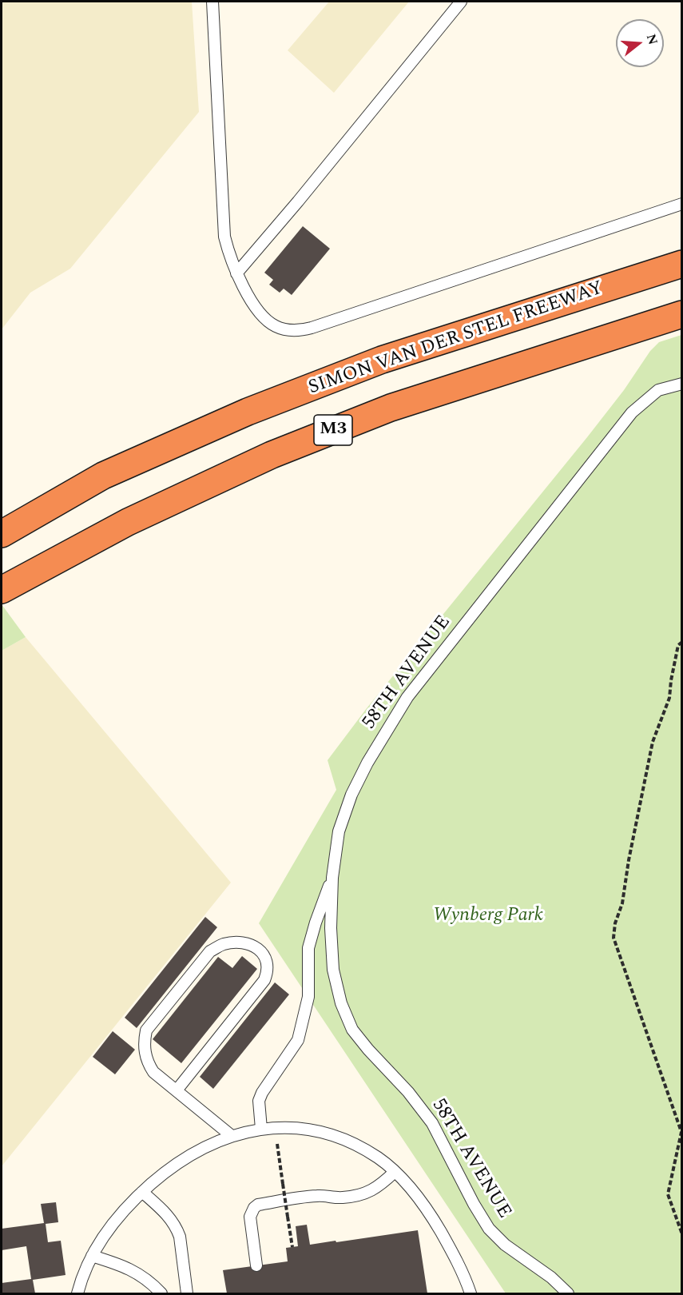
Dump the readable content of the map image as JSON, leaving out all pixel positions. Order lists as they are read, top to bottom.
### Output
{
  "streets": {
    "highway": ["SIMON VAN DER STEL FREEWAY", "M3"],
    "lane": ["58TH AVENUE"]
  },
  "parks": ["Wynberg Park"],
  "north": "right"
}
